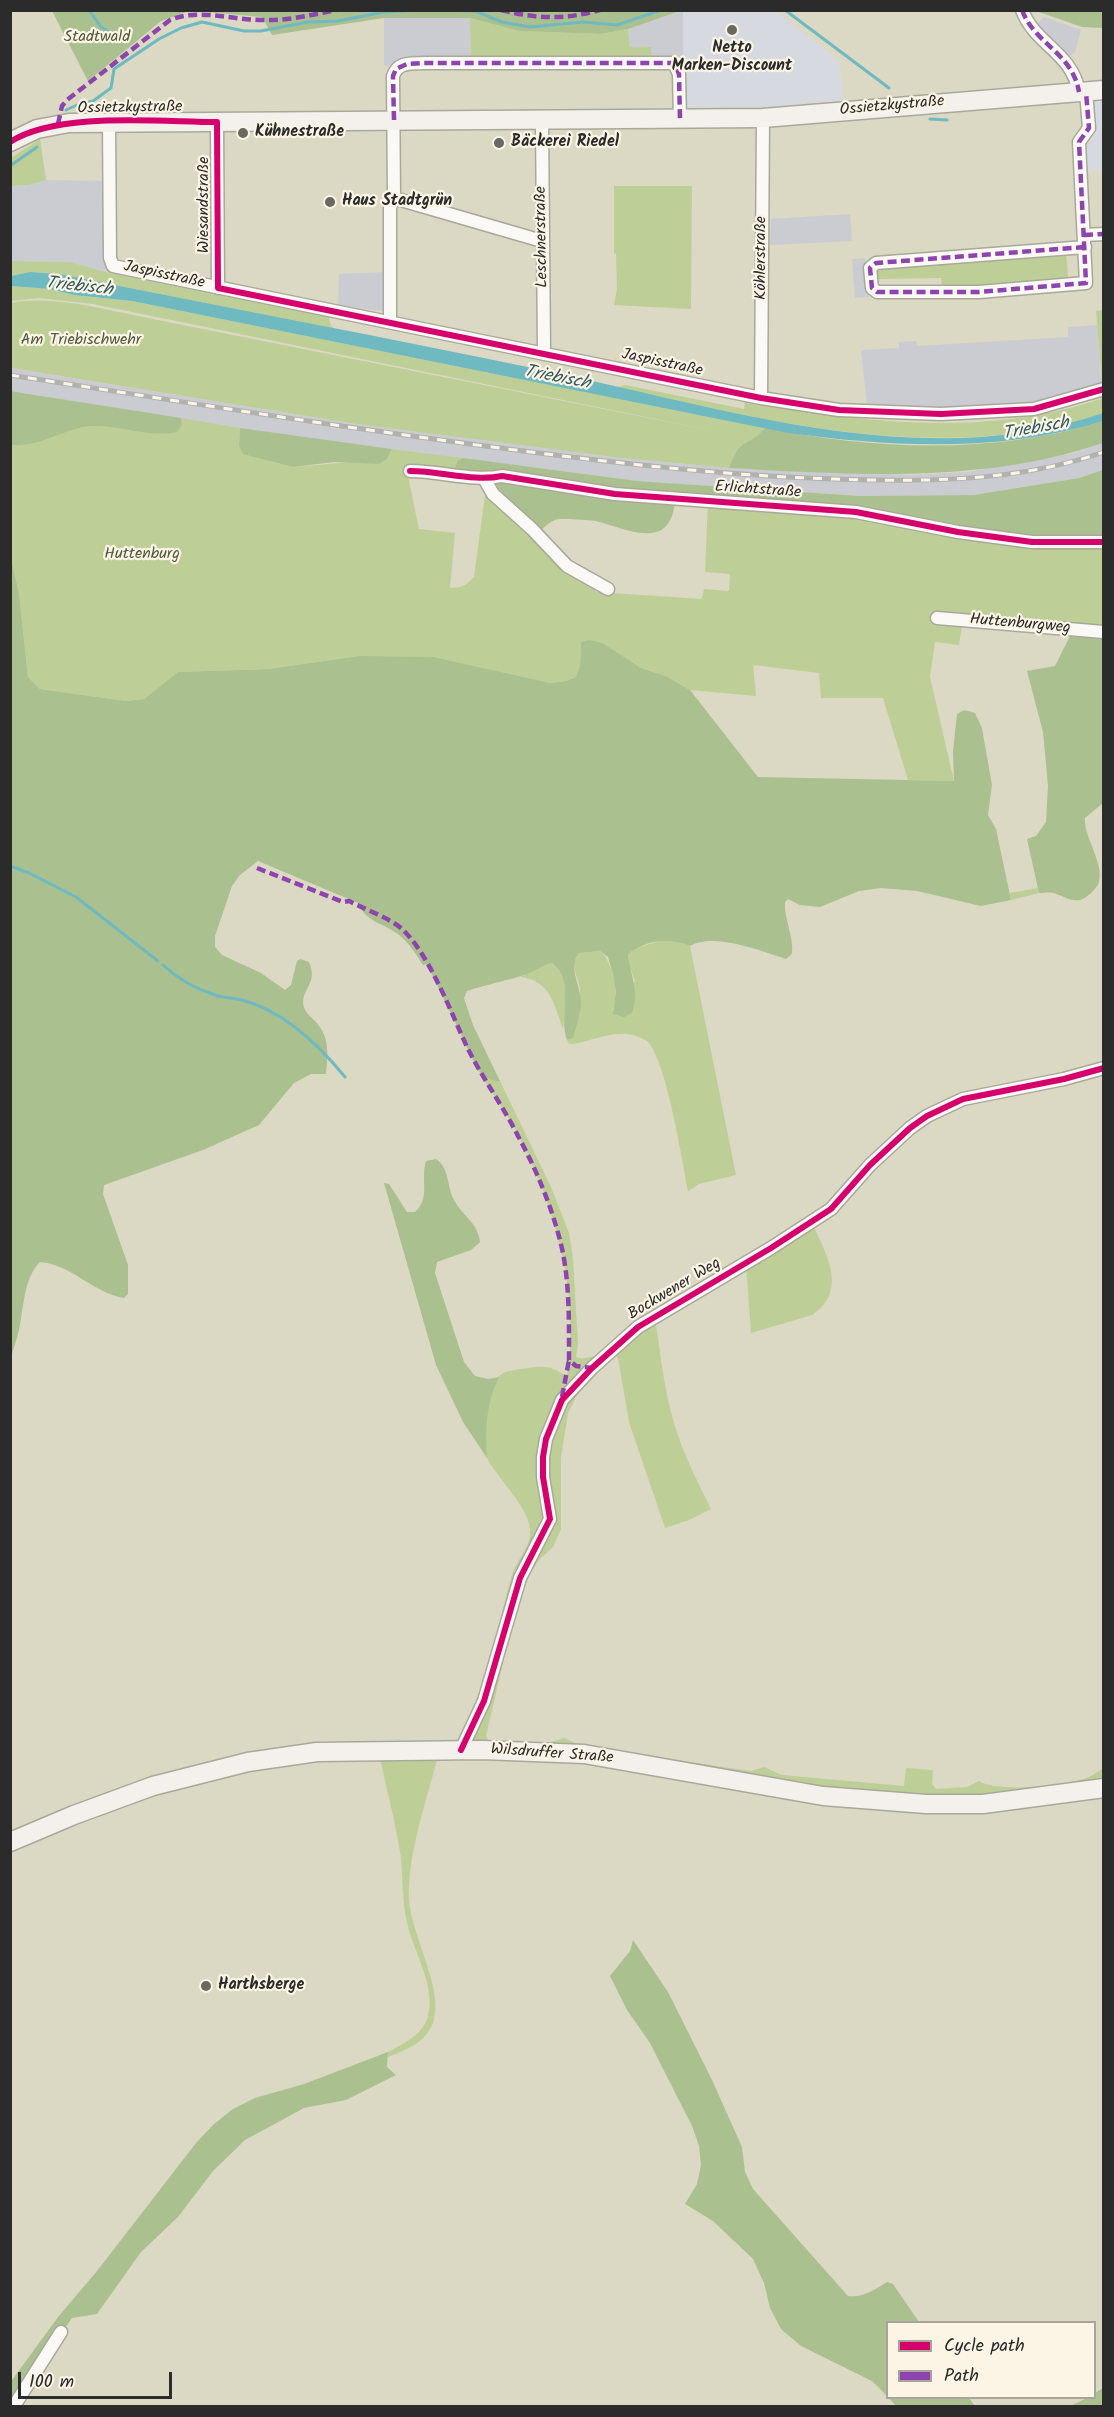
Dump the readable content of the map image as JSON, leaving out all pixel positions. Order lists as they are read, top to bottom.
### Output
{
  "streets": {
    "main road": ["Ossietzkystraße", "Wilsdruffer Straße"],
    "street": [
      "Wiesandstraße",
      "Leschnerstraße",
      "Köhlerstraße",
      "Jaspisstraße",
      "Erlichtstraße",
      "Huttenburgweg",
      "Bockwener Weg"
    ]
  },
  "crossings": [
    ["Ossietzkystraße", "Wiesandstraße"],
    ["Ossietzkystraße", "Leschnerstraße"],
    ["Ossietzkystraße", "Köhlerstraße"],
    ["Ossietzkystraße", "Jaspisstraße"],
    ["Wiesandstraße", "Jaspisstraße"],
    ["Leschnerstraße", "Jaspisstraße"],
    ["Köhlerstraße", "Jaspisstraße"],
    ["Bockwener Weg", "Wilsdruffer Straße"]
  ],
  "water": ["Triebisch"],
  "parks": ["Stadtwald", "Am Triebischwehr", "Huttenburg"],
  "places": [
    "Netto Marken-Discount",
    "Kühnestraße",
    "Bäckerei Riedel",
    "Haus Stadtgrün",
    "Harthsberge"
  ],
  "legend": ["Cycle path", "Path"],
  "scale_bar": "100 m"
}
